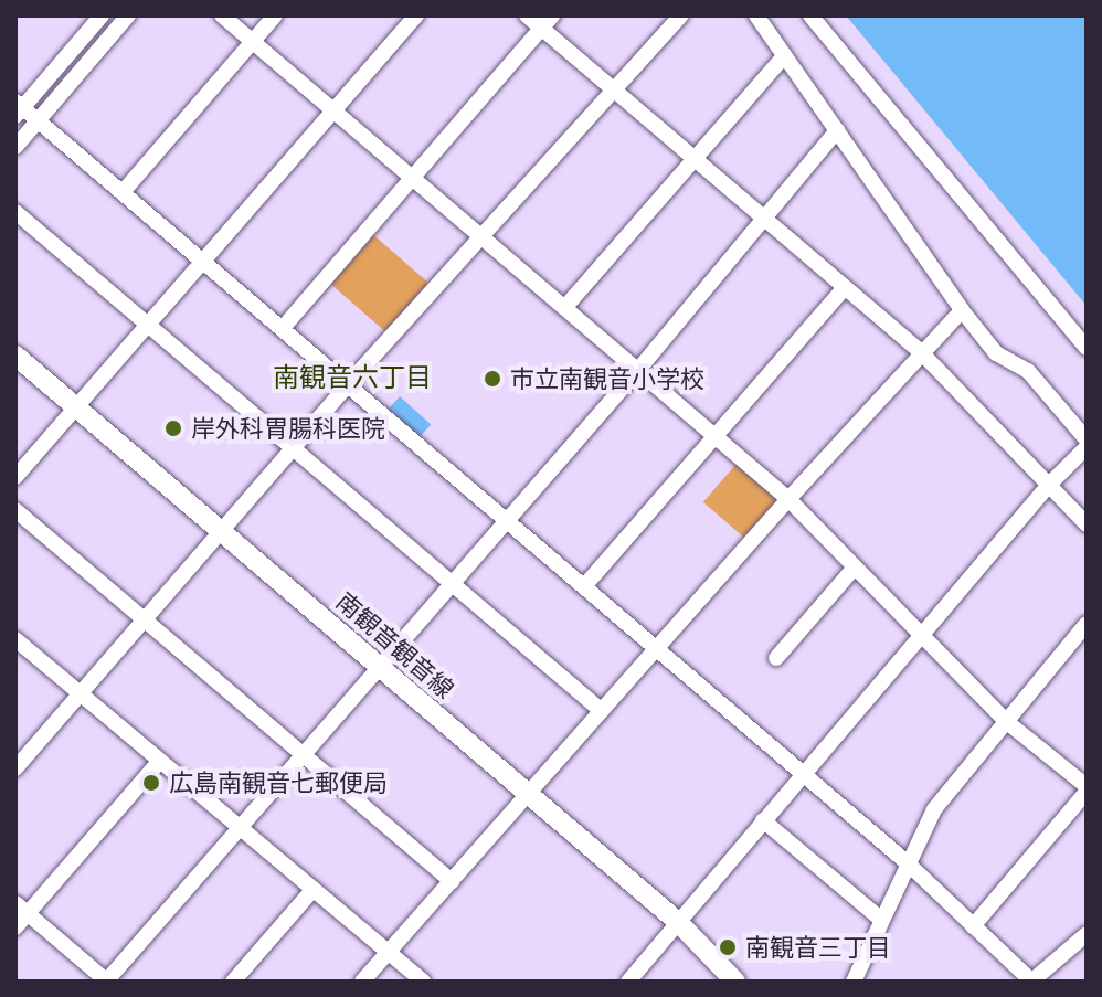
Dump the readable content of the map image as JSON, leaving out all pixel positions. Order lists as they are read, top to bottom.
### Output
{
  "streets": {
    "main road": ["南観音観音線"]
  },
  "districts": ["南観音六丁目"],
  "places": [
    "市立南観音小学校",
    "岸外科胃腸科医院",
    "広島南観音七郵便局",
    "南観音三丁目"
  ]
}
